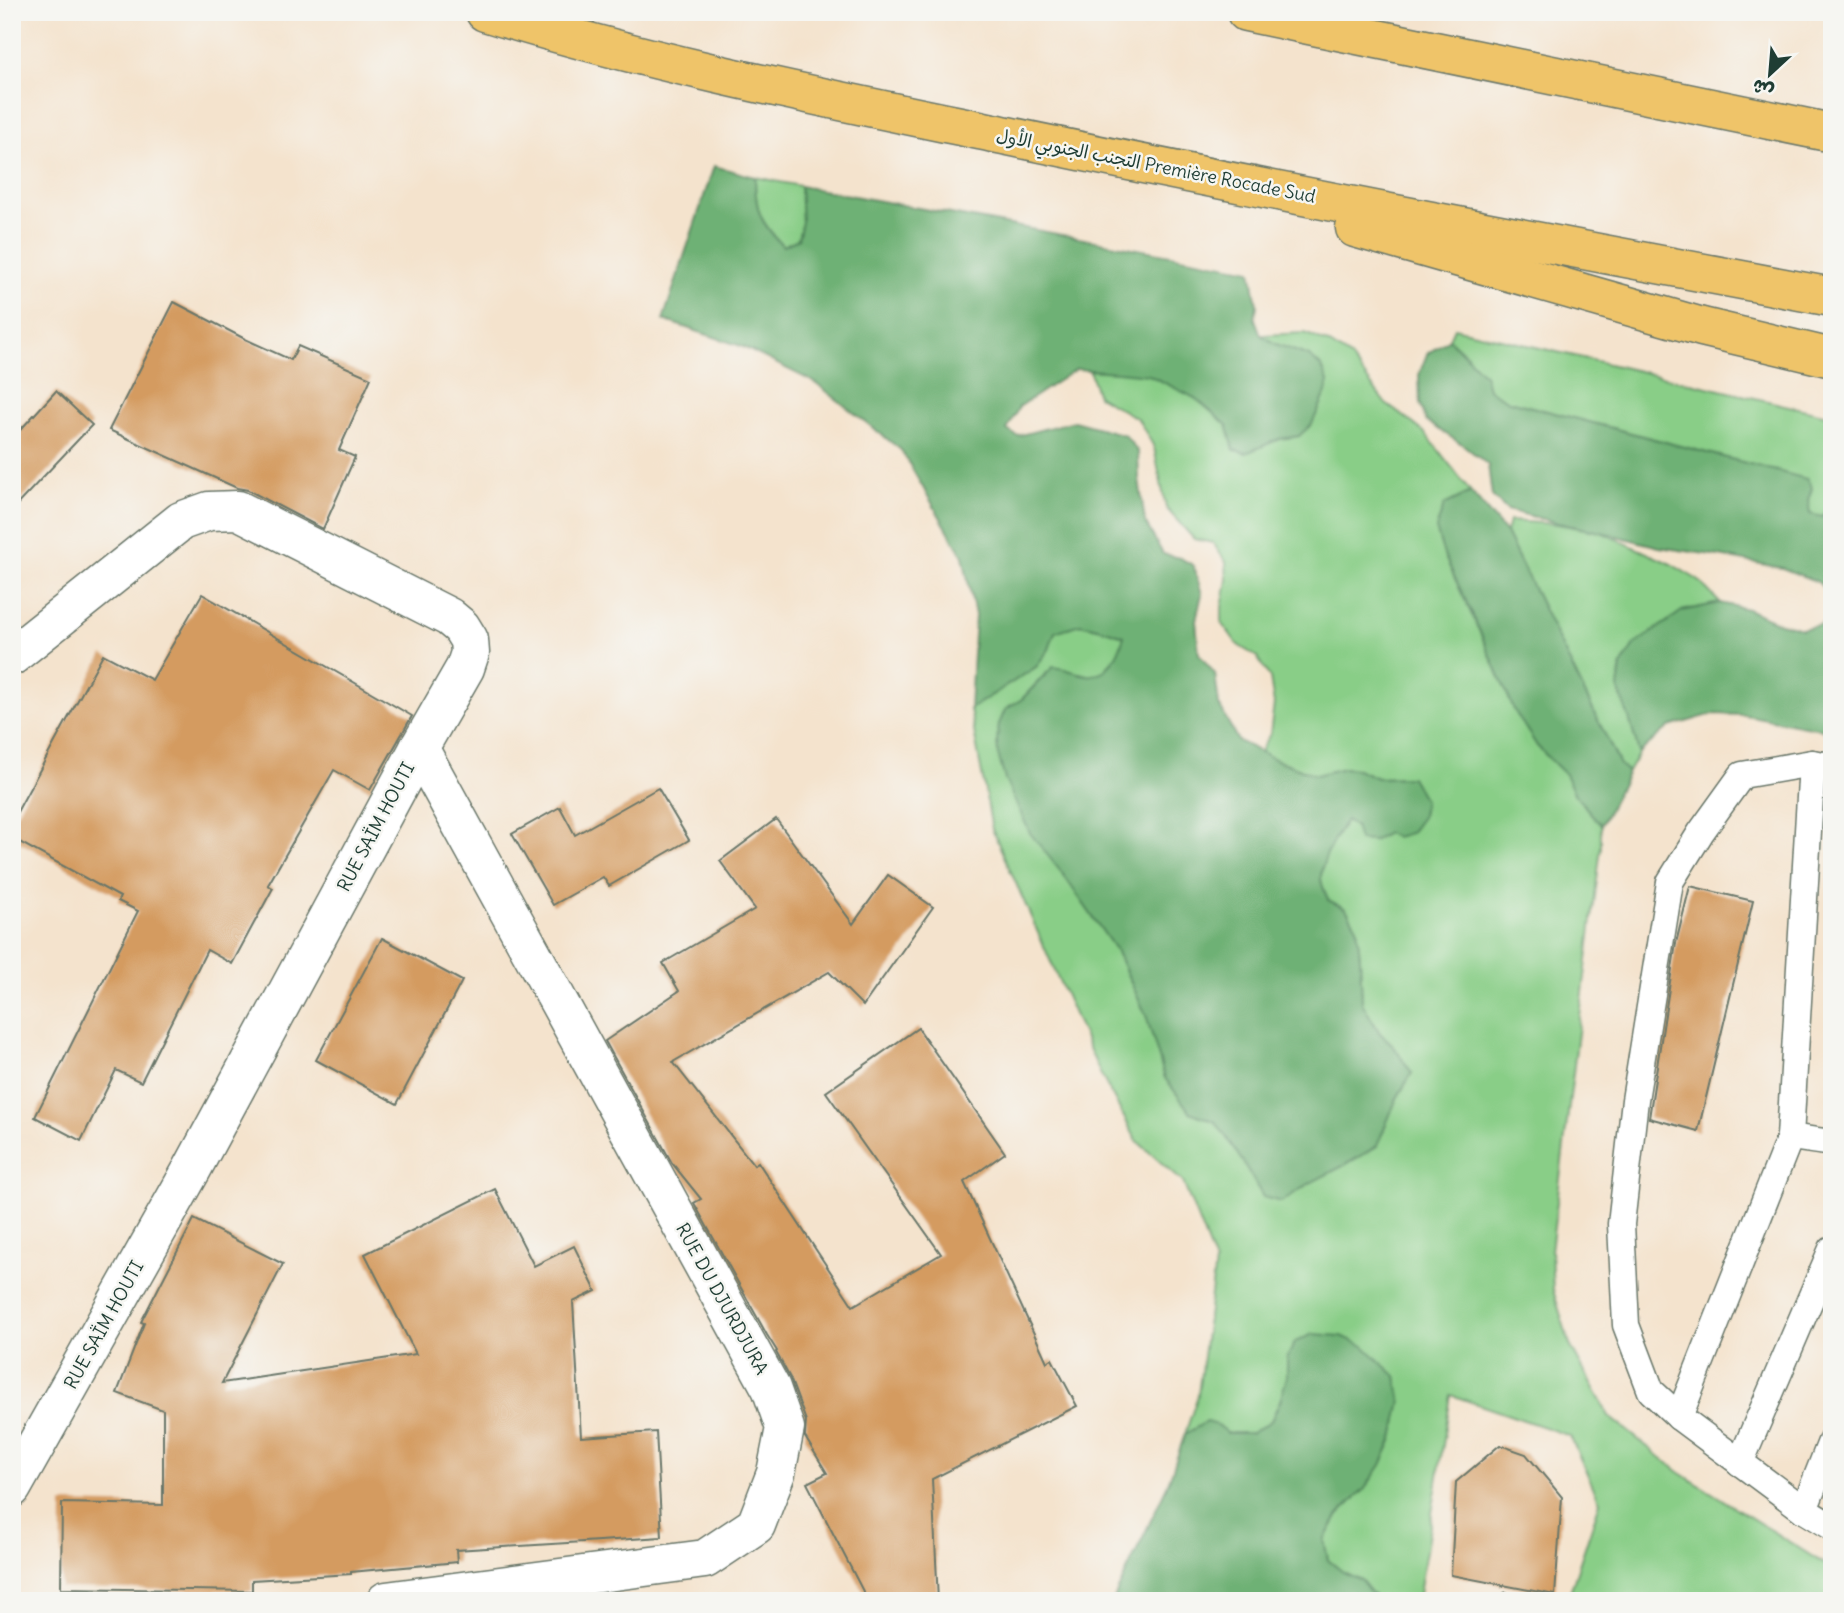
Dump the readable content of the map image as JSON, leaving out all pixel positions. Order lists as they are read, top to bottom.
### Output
{
  "streets": {
    "highway": ["التجنب الجنوبي الأول Première Rocade Sud"],
    "street": ["RUE SAÏM HOUTI", "RUE DU DJURDJURA"]
  },
  "crossings": [
    ["RUE SAÏM HOUTI", "RUE DU DJURDJURA"]
  ],
  "north": "bottom left"
}
